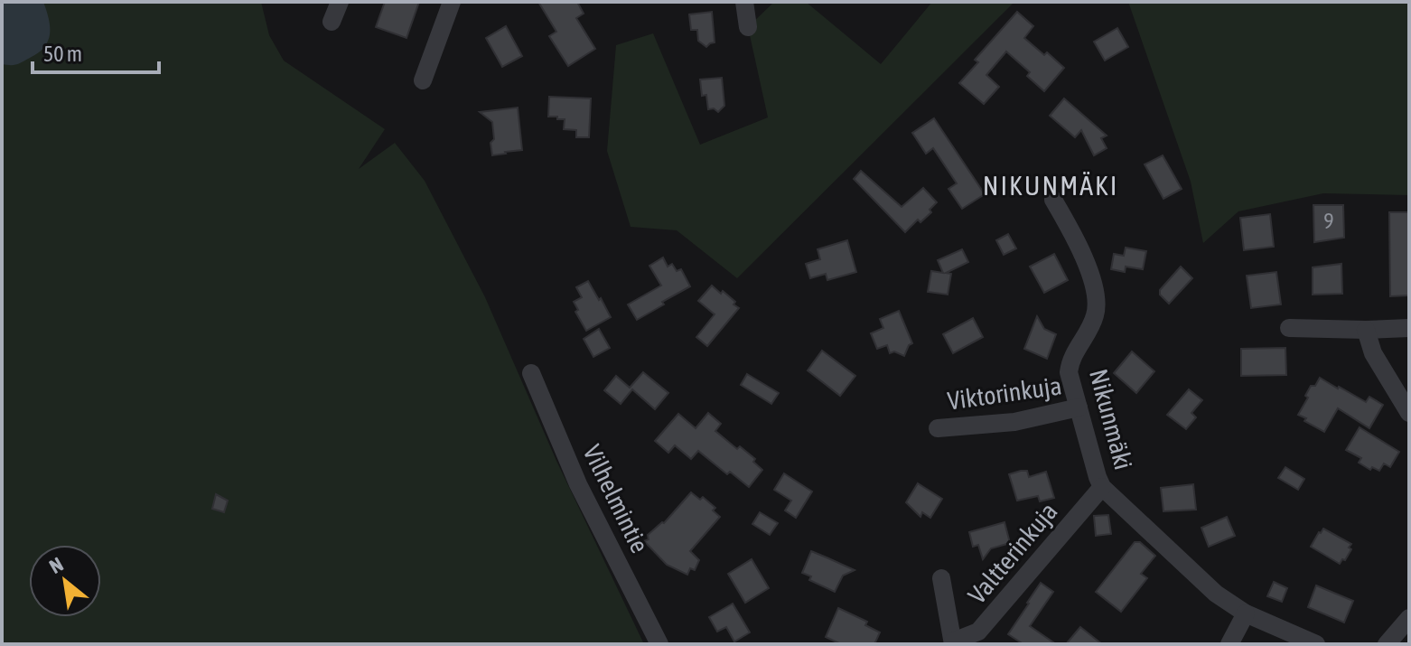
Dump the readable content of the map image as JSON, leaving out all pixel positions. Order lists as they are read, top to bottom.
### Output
{
  "streets": {
    "street": [
      "Viktorinkuja",
      "Nikunmäki",
      "Vilhelmintie",
      "Valtterinkuja"
    ]
  },
  "crossings": [
    ["Viktorinkuja", "Nikunmäki"],
    ["Nikunmäki", "Valtterinkuja"]
  ],
  "districts": ["NIKUNMÄKI"],
  "house_numbers": ["9"],
  "scale_bar": "50 m",
  "north": "top left"
}
